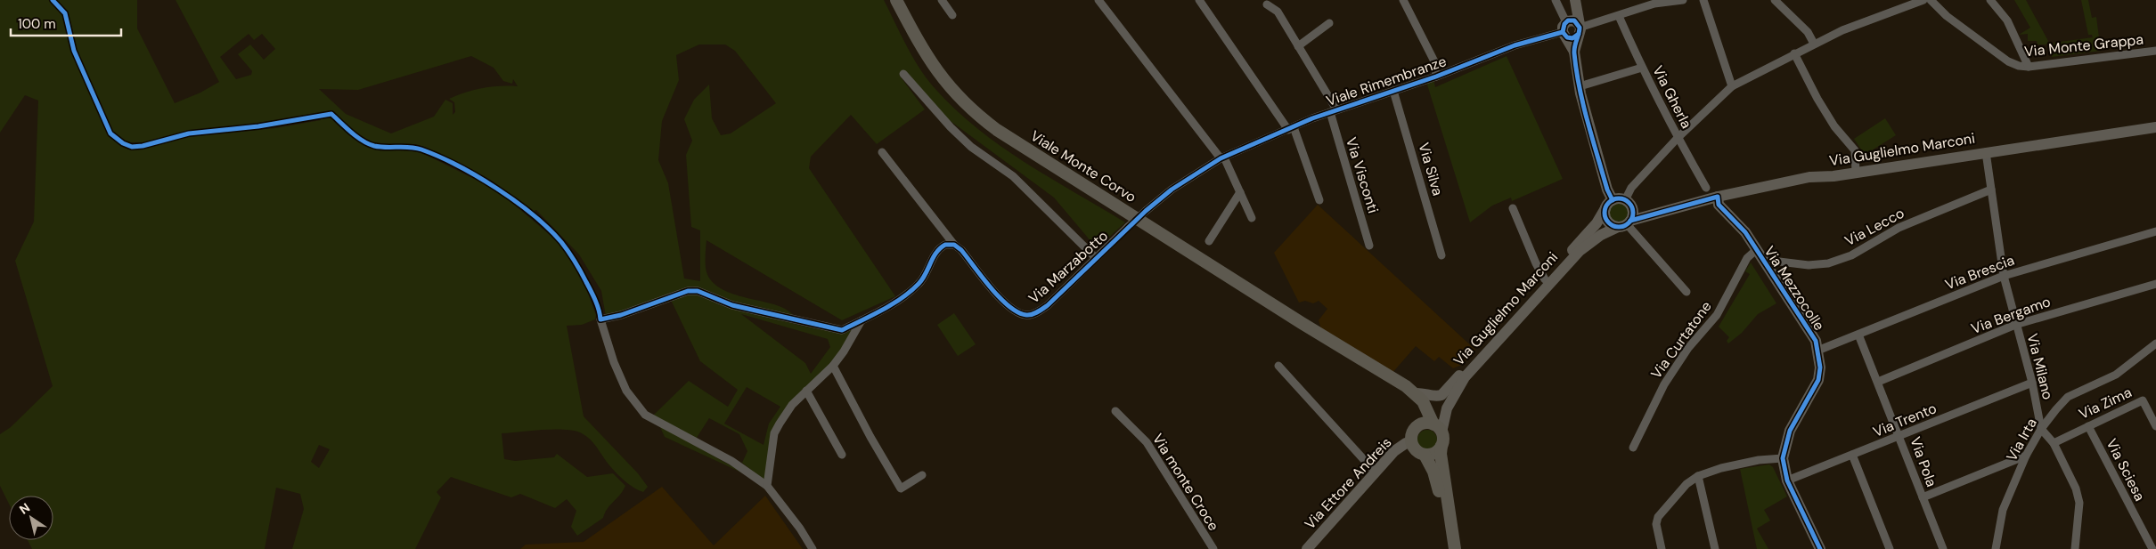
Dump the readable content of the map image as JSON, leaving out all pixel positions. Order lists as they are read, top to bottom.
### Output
{
  "streets": {
    "main road": [
      "Via Guglielmo Marconi",
      "Viale Monte Corvo",
      "Via Mezzocolle",
      "Via Ettore Andreis"
    ],
    "street": [
      "Via Monte Grappa",
      "Viale Rimembranze",
      "Via Gherla",
      "Via Silva",
      "Via Visconti",
      "Via Lecco",
      "Via Marzabotto",
      "Via Brescia",
      "Via Bergamo",
      "Via Curtatone",
      "Via Milano",
      "Via Zima",
      "Via Trento",
      "Via Irta",
      "Via Pola",
      "Via Sciesa",
      "Via monte Croce"
    ]
  },
  "crossings": [
    ["Viale Rimembranze", "Via Gherla"],
    ["Viale Rimembranze", "Via Silva"],
    ["Viale Rimembranze", "Via Visconti"],
    ["Viale Rimembranze", "Via Marzabotto"],
    ["Via Guglielmo Marconi", "Via Mezzocolle"],
    ["Via Guglielmo Marconi", "Via Milano"],
    ["Via Guglielmo Marconi", "Via Ettore Andreis"],
    ["Via Lecco", "Via Mezzocolle"],
    ["Via Lecco", "Via Milano"],
    ["Via Brescia", "Via Mezzocolle"],
    ["Via Brescia", "Via Milano"],
    ["Via Brescia", "Via Pola"],
    ["Via Mezzocolle", "Via Curtatone"],
    ["Via Mezzocolle", "Via Trento"],
    ["Via Bergamo", "Via Milano"],
    ["Via Bergamo", "Via Pola"],
    ["Via Milano", "Via Trento"],
    ["Via Milano", "Via Irta"],
    ["Via Zima", "Via Sciesa"],
    ["Via Trento", "Via Pola"]
  ],
  "scale_bar": "100 m",
  "north": "top left"
}
